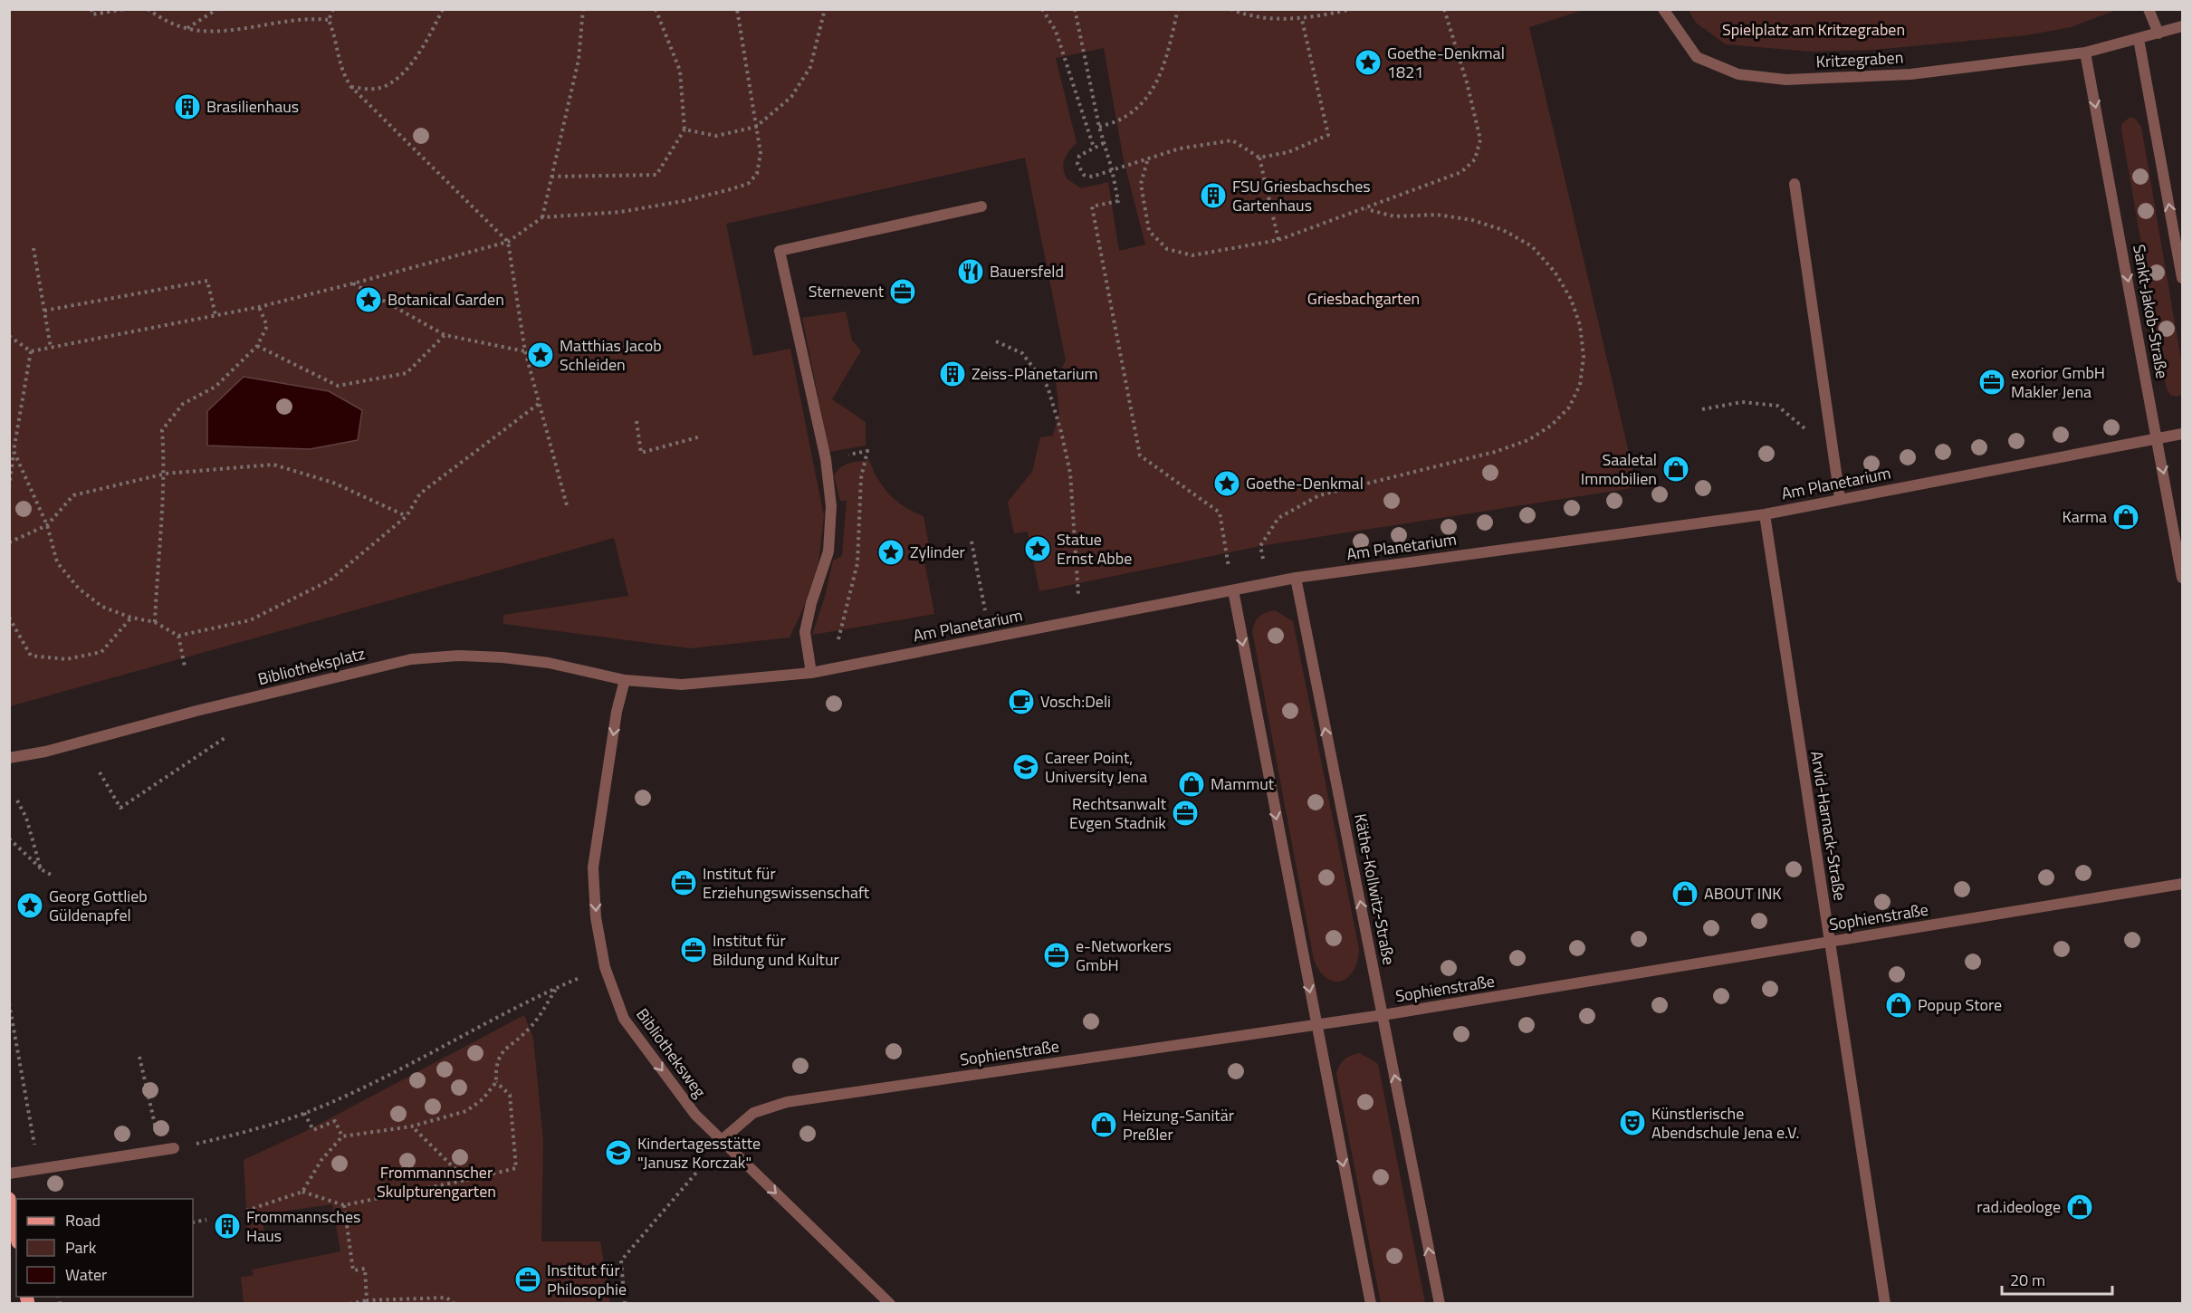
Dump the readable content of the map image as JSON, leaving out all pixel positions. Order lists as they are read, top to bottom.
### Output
{
  "streets": {
    "street": [
      "Kritzegraben",
      "Sankt-Jakob-Straße",
      "Am Planetarium",
      "Bibliotheksplatz",
      "Arvid-Harnack-Straße",
      "Käthe-Kollwitz-Straße",
      "Sophienstraße",
      "Bibliotheksweg"
    ]
  },
  "crossings": [
    ["Kritzegraben", "Sankt-Jakob-Straße"],
    ["Sankt-Jakob-Straße", "Am Planetarium"],
    ["Am Planetarium", "Bibliotheksplatz"],
    ["Am Planetarium", "Arvid-Harnack-Straße"],
    ["Am Planetarium", "Käthe-Kollwitz-Straße"],
    ["Am Planetarium", "Bibliotheksweg"],
    ["Bibliotheksplatz", "Bibliotheksweg"],
    ["Arvid-Harnack-Straße", "Sophienstraße"],
    ["Käthe-Kollwitz-Straße", "Sophienstraße"],
    ["Sophienstraße", "Bibliotheksweg"]
  ],
  "one_way": ["Bibliotheksweg"],
  "parks": ["Spielplatz am Kritzegraben", "Griesbachgarten", "Frommannscher Skulpturengarten"],
  "places": {
    "place": [
      "Goethe-Denkmal 1821",
      "Botanical Garden",
      "Matthias Jacob Schleiden",
      "Goethe-Denkmal",
      "Statue Ernst Abbe",
      "Zylinder",
      "Georg Gottlieb Güldenapfel"
    ],
    "building": [
      "Brasilienhaus",
      "FSU Griesbachsches Gartenhaus",
      "Zeiss-Planetarium",
      "Frommannsches Haus"
    ],
    "restaurant": ["Bauersfeld"],
    "office": [
      "Sternevent",
      "exorior GmbH Makler Jena",
      "Rechtsanwalt Evgen Stadnik",
      "Institut für Erziehungswissenschaft",
      "Institut für Bildung und Kultur",
      "e-Networkers GmbH",
      "Institut für Philosophie"
    ],
    "shop": [
      "Saaletal Immobilien",
      "Karma",
      "Mammut",
      "ABOUT INK",
      "Popup Store",
      "Heizung-Sanitär Preßler",
      "rad.ideologe"
    ],
    "cafe": ["Vosch:Deli"],
    "school or university": ["Career Point, University Jena", "Kindertagesstätte \"Janusz Korczak\""],
    "theatre": ["Künstlerische Abendschule Jena e.V."]
  },
  "legend": ["Road", "Park", "Water"],
  "scale_bar": "20 m"
}
